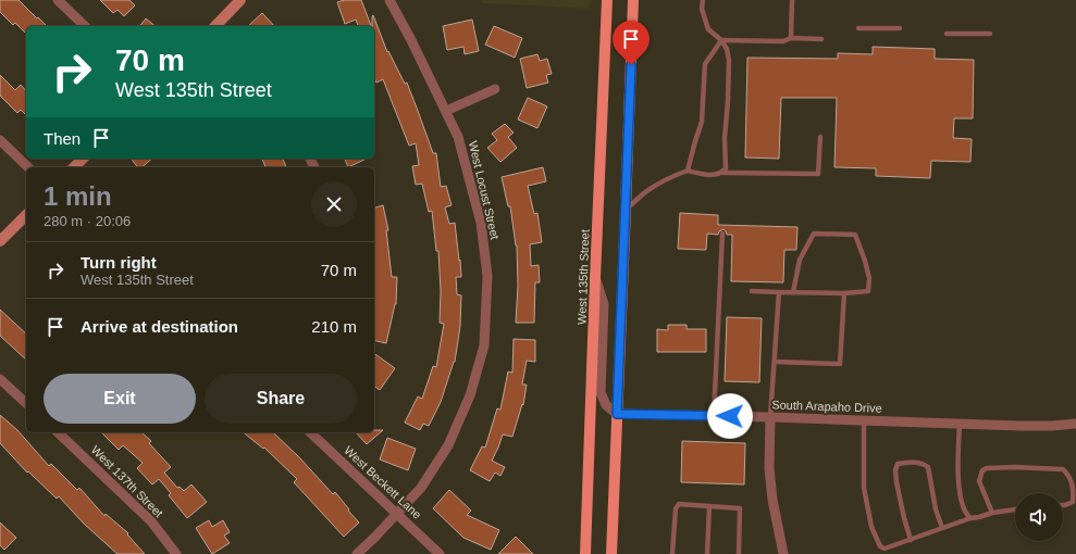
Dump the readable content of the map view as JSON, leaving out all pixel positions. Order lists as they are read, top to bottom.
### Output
{
  "streets": {
    "main road": ["West 135th Street"],
    "street": [
      "West Locust Street",
      "South Arapaho Drive",
      "West 137th Street",
      "West Beckett Lane"
    ]
  },
  "crossings": [
    ["West Locust Street", "West Beckett Lane"]
  ],
  "page": {
    "turn": ["70 m", "West 135th Street"],
    "then": "Then",
    "heading": ["1 min", "280 m · 20:06"],
    "list": [
      {
        "name": "Turn right",
        "note": "West 135th Street",
        "value": "70 m"
      },
      {
        "name": "Arrive at destination",
        "value": "210 m"
      }
    ],
    "buttons": ["Exit", "Share"]
  }
}
